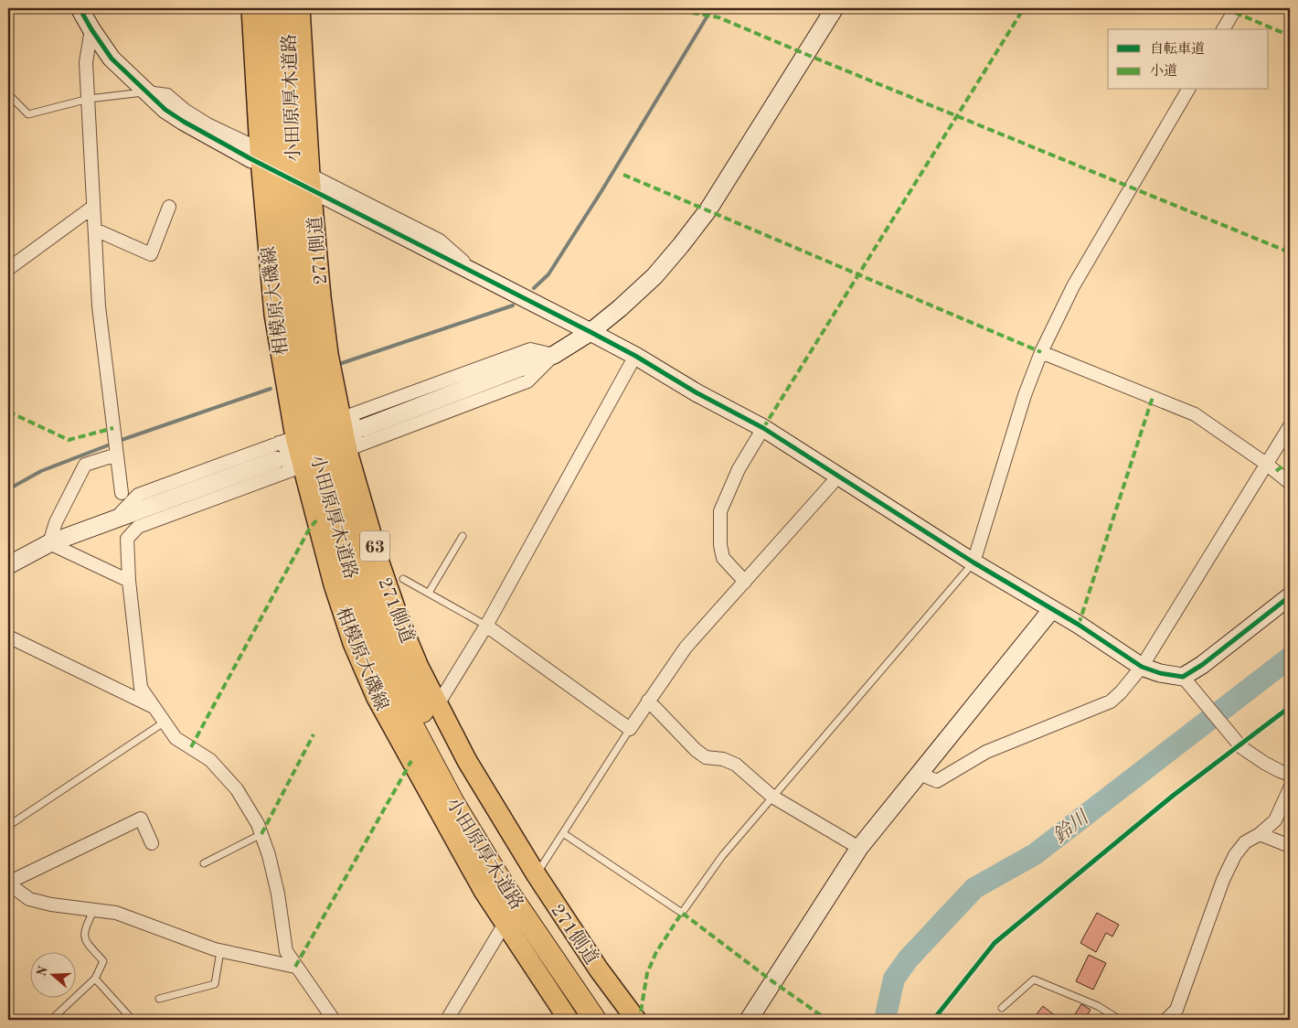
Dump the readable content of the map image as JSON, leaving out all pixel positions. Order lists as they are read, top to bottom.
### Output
{
  "streets": {
    "highway": ["小田原厚木道路"],
    "main road": ["271側道", "相模原大磯線", "63"]
  },
  "water": ["鈴川"],
  "legend": ["自転車道", "小道"],
  "north": "left"
}
